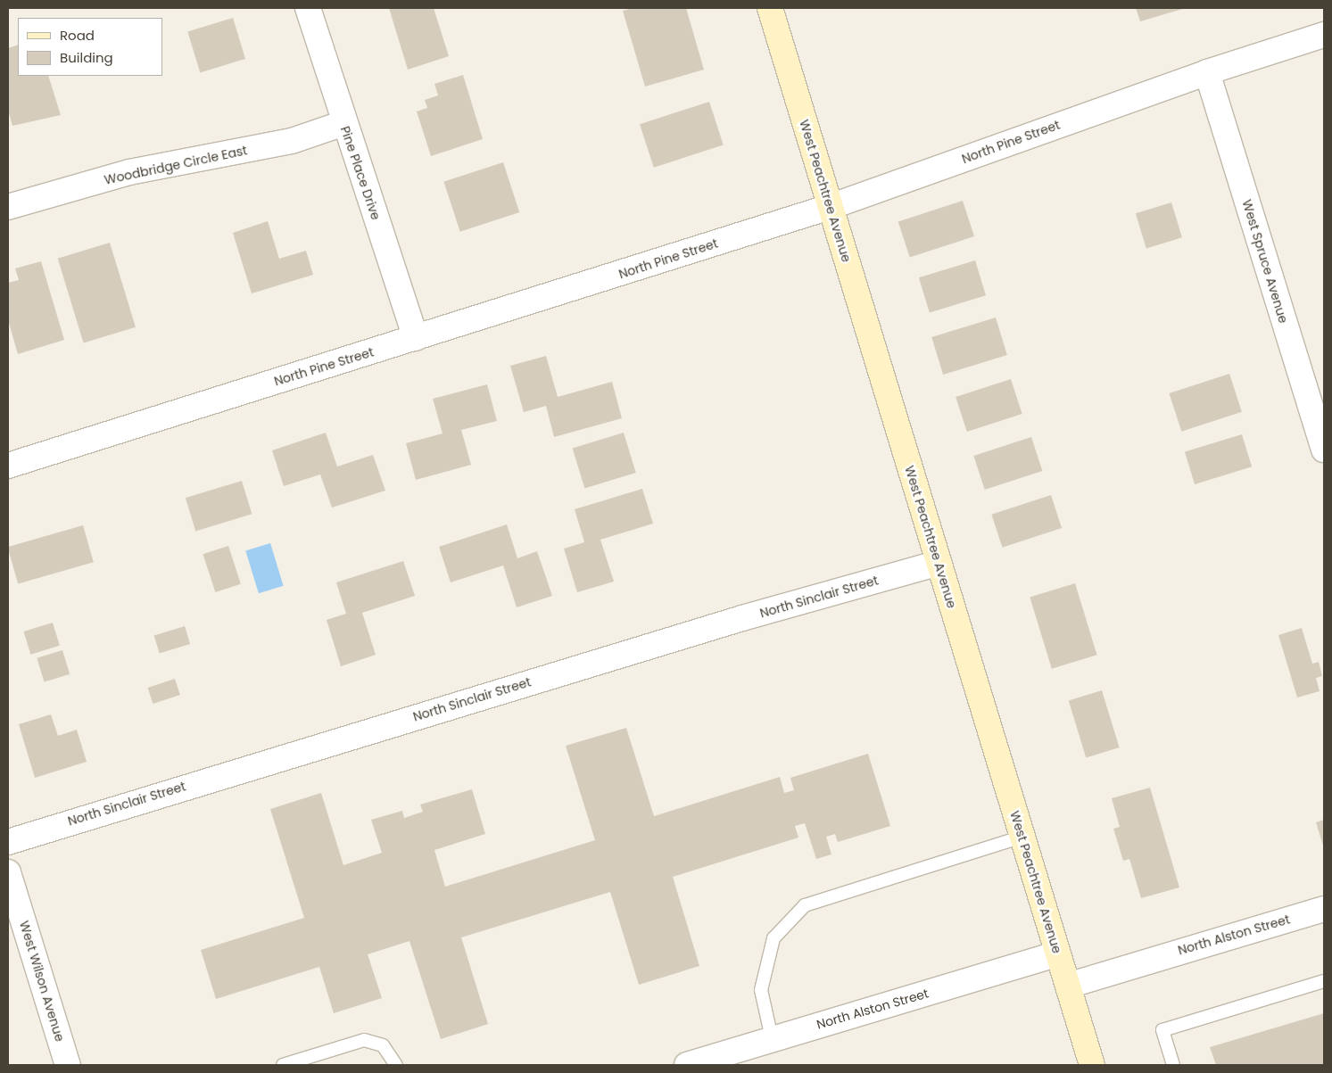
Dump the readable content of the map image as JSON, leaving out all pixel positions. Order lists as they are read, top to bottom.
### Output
{
  "streets": {
    "street": [
      "North Pine Street",
      "Woodbridge Circle East",
      "Pine Place Drive",
      "West Peachtree Avenue",
      "West Spruce Avenue",
      "North Sinclair Street",
      "North Alston Street",
      "West Wilson Avenue"
    ]
  },
  "crossings": [
    ["North Pine Street", "Pine Place Drive"],
    ["North Pine Street", "West Peachtree Avenue"],
    ["North Pine Street", "West Spruce Avenue"],
    ["Woodbridge Circle East", "Pine Place Drive"],
    ["West Peachtree Avenue", "North Sinclair Street"],
    ["West Peachtree Avenue", "North Alston Street"]
  ],
  "legend": ["Road", "Building"]
}
